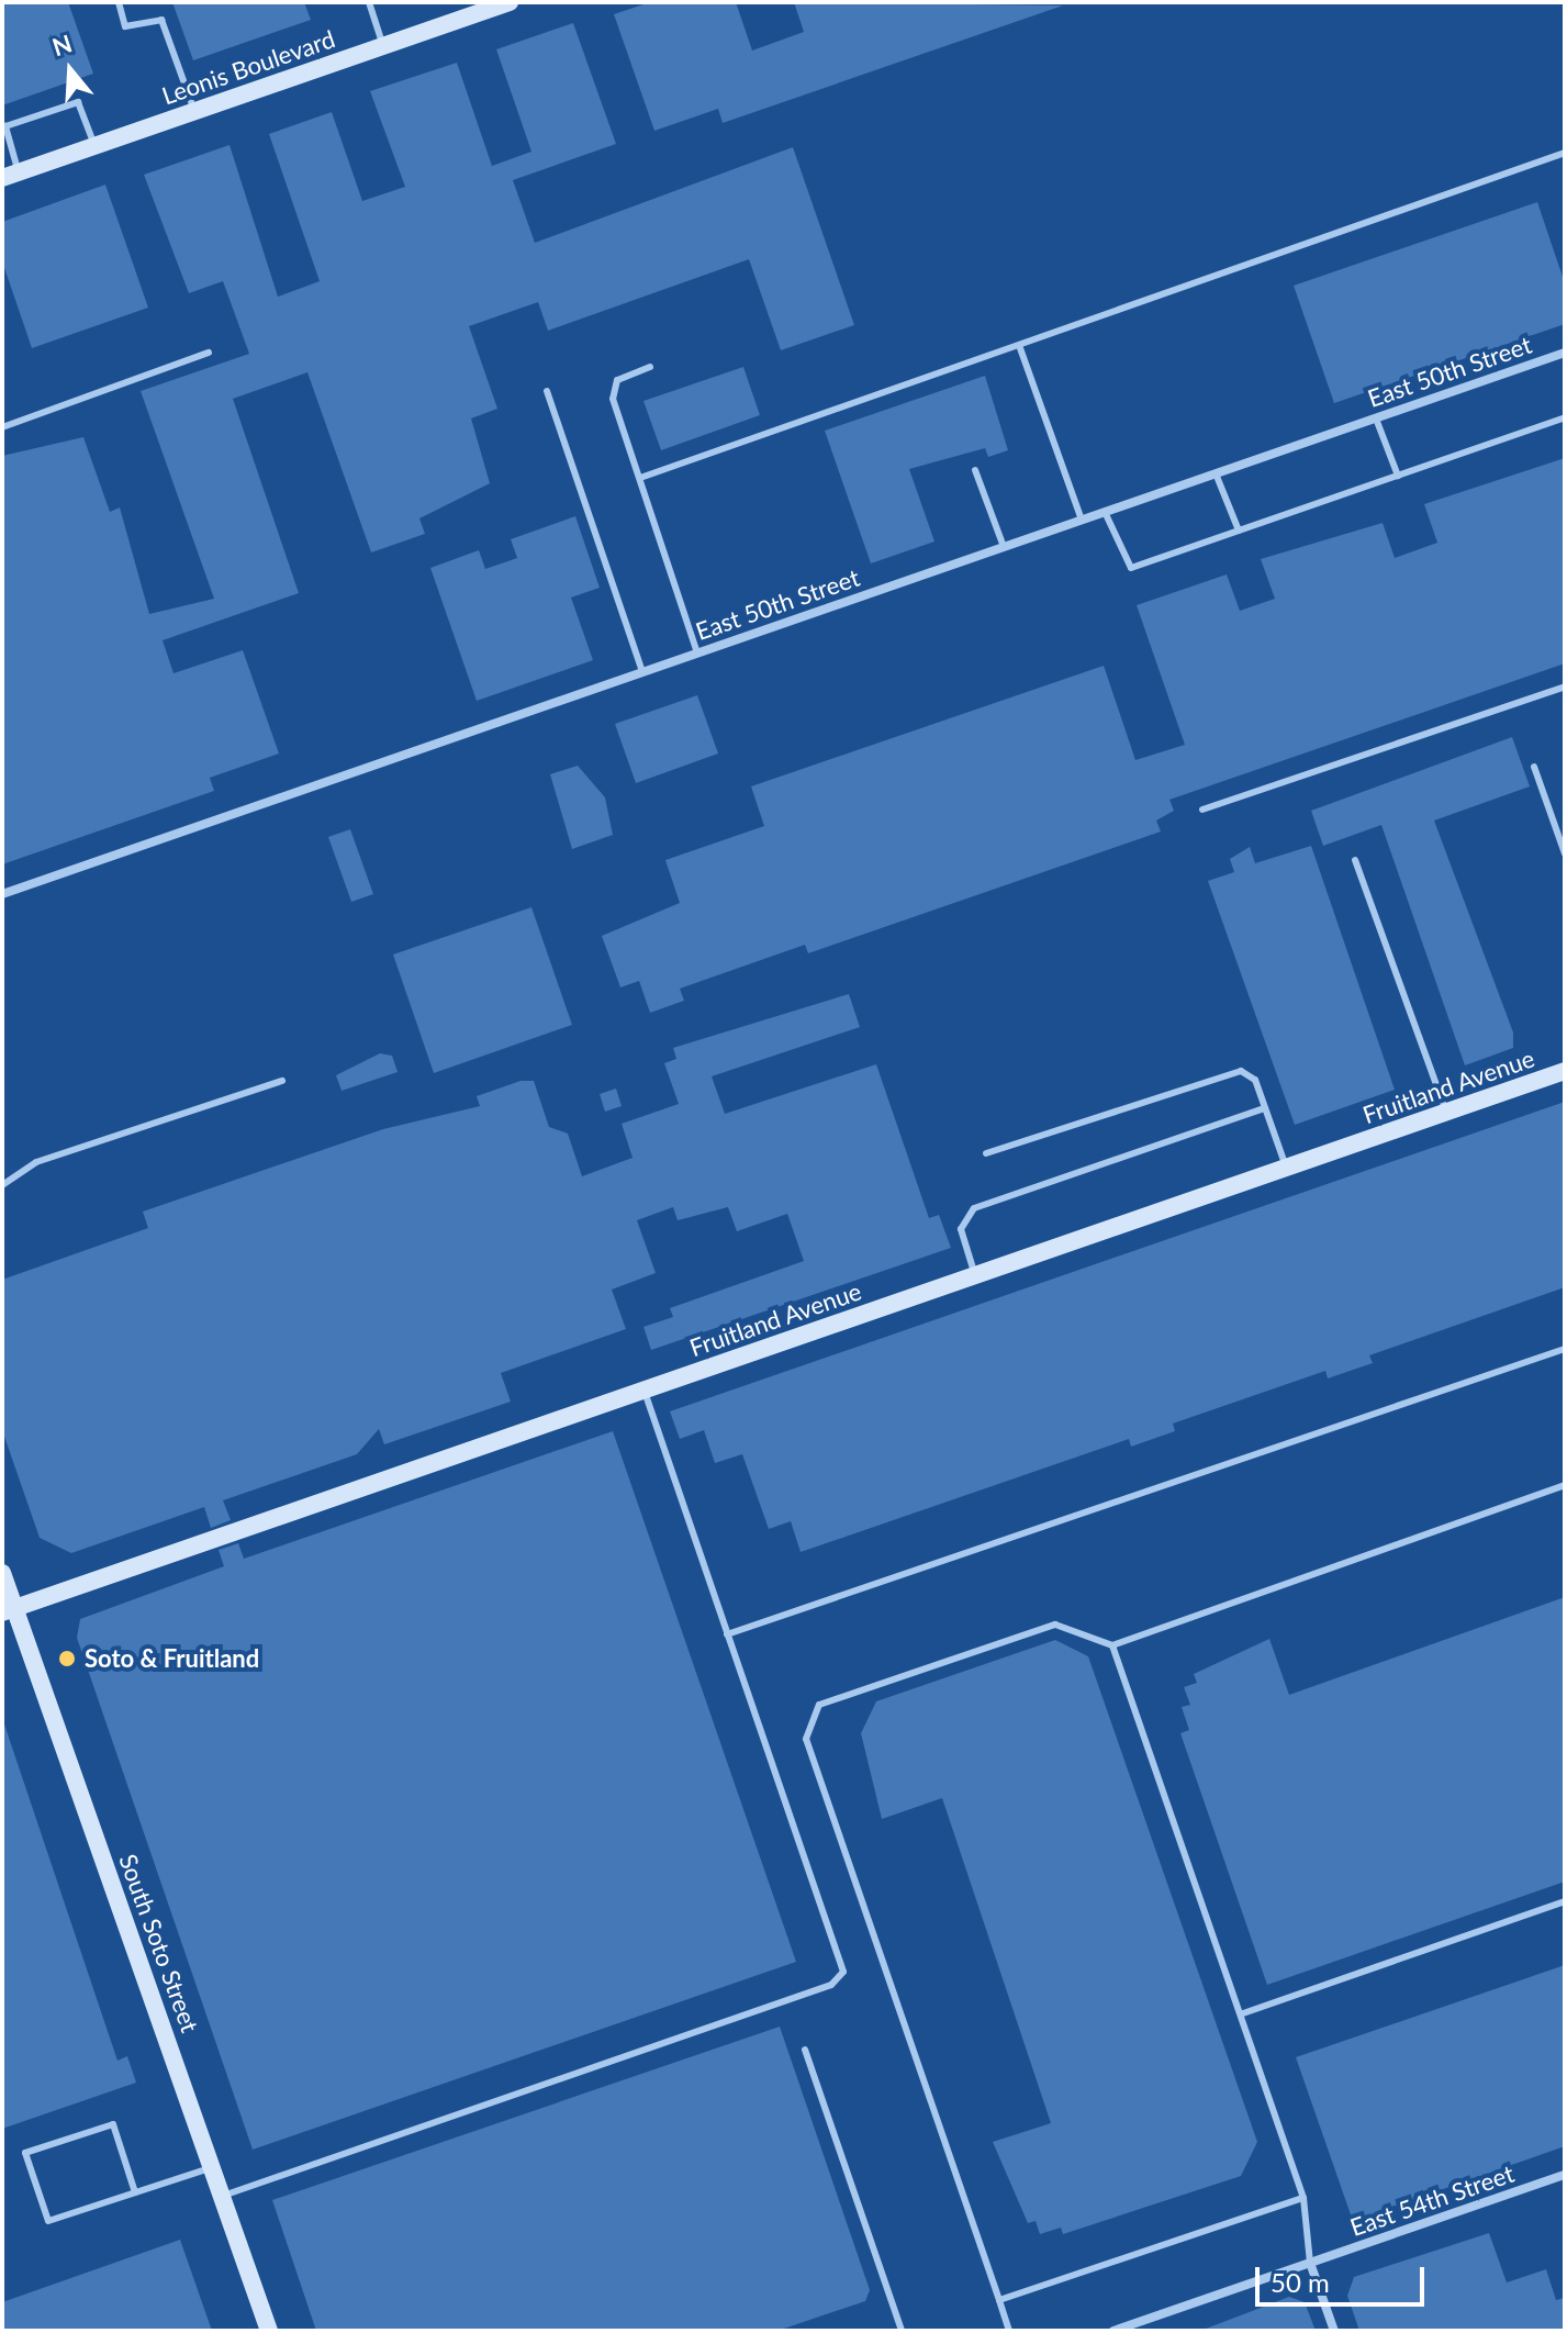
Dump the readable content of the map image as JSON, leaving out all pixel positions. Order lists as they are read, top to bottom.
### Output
{
  "streets": {
    "street": [
      "Leonis Boulevard",
      "East 50th Street",
      "Fruitland Avenue",
      "South Soto Street",
      "East 54th Street"
    ]
  },
  "crossings": [
    ["Fruitland Avenue", "South Soto Street"]
  ],
  "places": ["Soto & Fruitland"],
  "scale_bar": "50 m",
  "north": "top"
}
